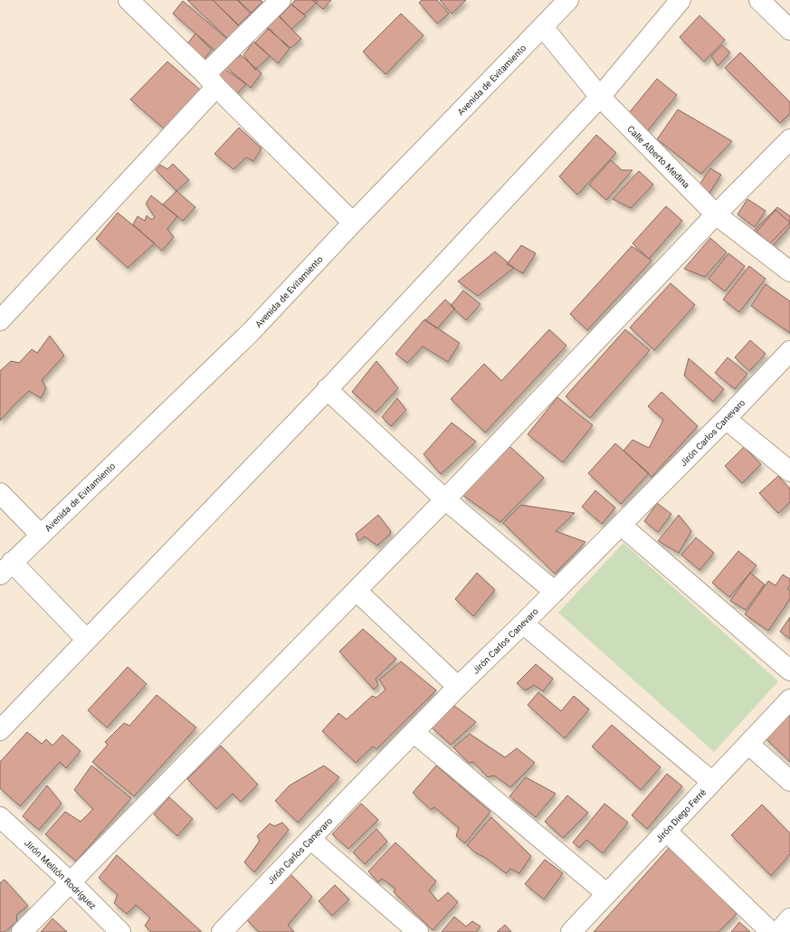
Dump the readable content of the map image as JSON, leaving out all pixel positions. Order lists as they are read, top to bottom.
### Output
{
  "streets": {
    "street": [
      "Avenida de Evitamiento",
      "Calle Alberto Medina",
      "Jirón Carlos Canevaro",
      "Jirón Diego Ferré",
      "Jirón Melitón Rodríguez"
    ]
  },
  "crossings": [
    ["Avenida de Evitamiento", "Calle Alberto Medina"]
  ]
}
